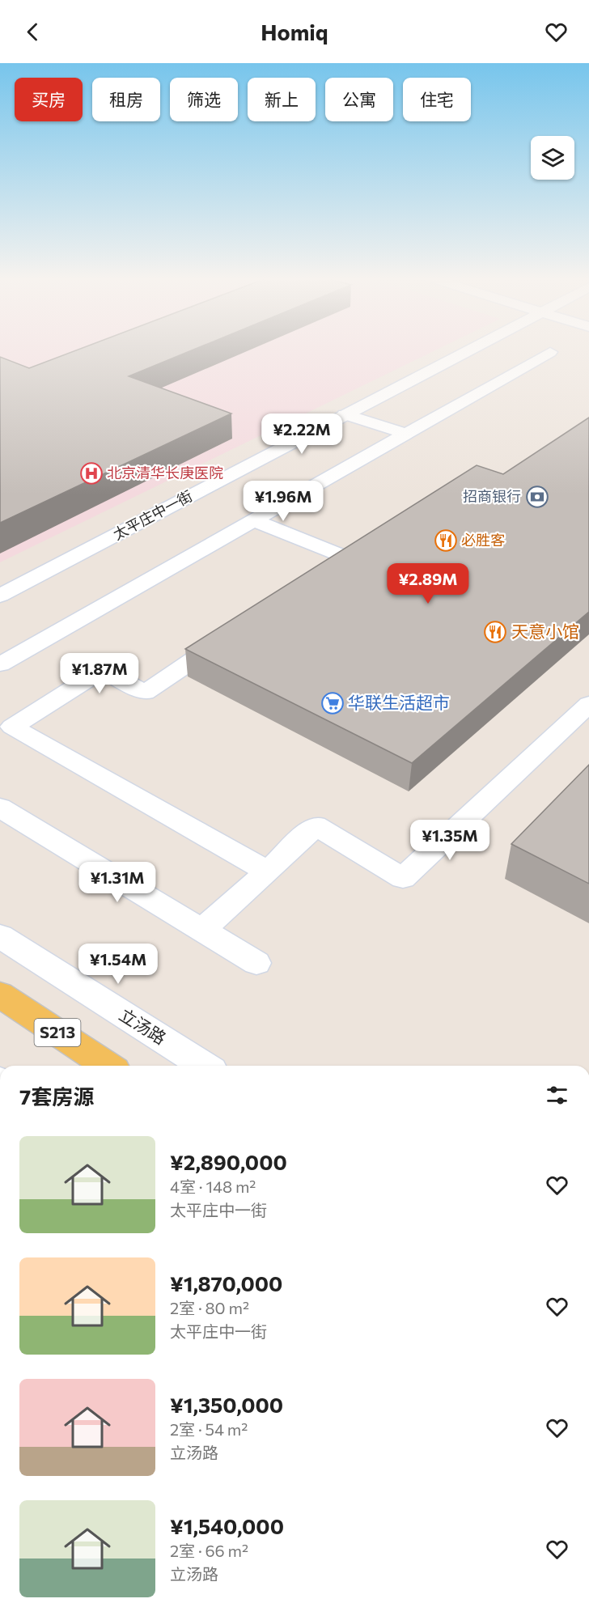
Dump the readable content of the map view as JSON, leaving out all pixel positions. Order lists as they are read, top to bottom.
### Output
{
  "streets": {
    "main road": ["S213"],
    "street": ["太平庄中一街", "立汤路"]
  },
  "places": {
    "hospital": ["北京清华长庚医院"],
    "bank": ["招商银行"],
    "restaurant": ["必胜客", "天意小馆"],
    "supermarket": ["华联生活超市"]
  },
  "page": {
    "header": "Homiq",
    "chip": [
      "买房",
      "租房",
      "筛选",
      "新上",
      "公寓",
      "住宅"
    ],
    "price": [
      "¥2.22M",
      "¥1.96M",
      "¥2.89M",
      "¥1.87M",
      "¥1.35M",
      "¥1.31M",
      "¥1.54M"
    ],
    "heading": "7套房源",
    "list": [
      {
        "name": "¥2,890,000",
        "note": "4室 · 148 m² · 太平庄中一街"
      },
      {
        "name": "¥1,870,000",
        "note": "2室 · 80 m² · 太平庄中一街"
      },
      {
        "name": "¥1,350,000",
        "note": "2室 · 54 m² · 立汤路"
      },
      {
        "name": "¥1,540,000",
        "note": "2室 · 66 m² · 立汤路"
      }
    ]
  }
}
